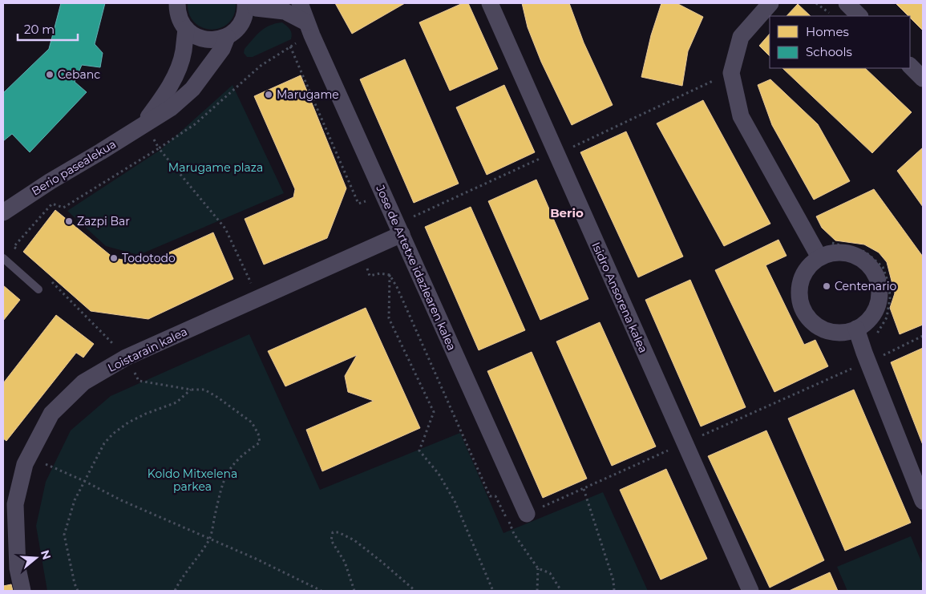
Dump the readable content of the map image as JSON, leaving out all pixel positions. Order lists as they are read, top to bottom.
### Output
{
  "streets": {
    "street": [
      "Berio pasealekua",
      "Jose de Artetxe idazlearen kalea",
      "Isidro Ansorena kalea",
      "Loistarain kalea"
    ]
  },
  "crossings": [
    ["Jose de Artetxe idazlearen kalea", "Loistarain kalea"]
  ],
  "districts": ["Berio"],
  "parks": ["Marugame plaza", "Koldo Mitxelena parkea"],
  "places": [
    "Cebanc",
    "Marugame",
    "Zazpi Bar",
    "Todotodo",
    "Centenario"
  ],
  "legend": ["Homes", "Schools"],
  "scale_bar": "20 m",
  "north": "right"
}
